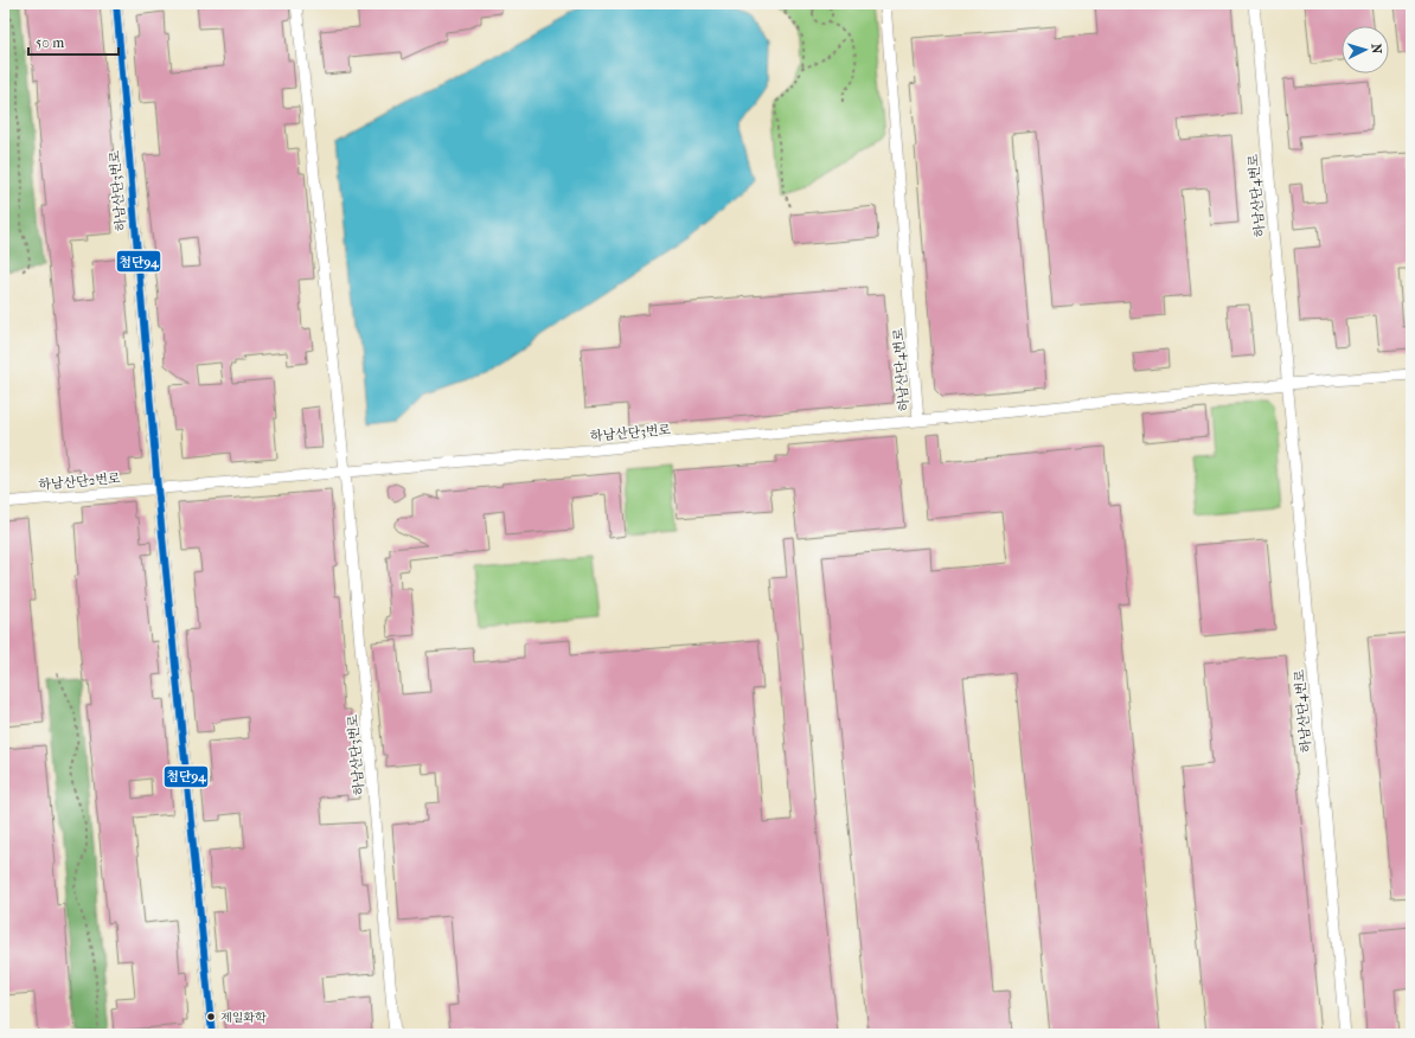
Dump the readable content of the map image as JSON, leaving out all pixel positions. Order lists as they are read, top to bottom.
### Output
{
  "streets": {
    "street": ["하남산단3번로", "하남산단4번로", "하남산단2번로"]
  },
  "crossings": [
    ["하남산단3번로", "하남산단4번로"],
    ["하남산단3번로", "하남산단2번로"]
  ],
  "places": ["제일화학"],
  "lines": ["transit line 첨단94"],
  "scale_bar": "50 m",
  "north": "right"
}
